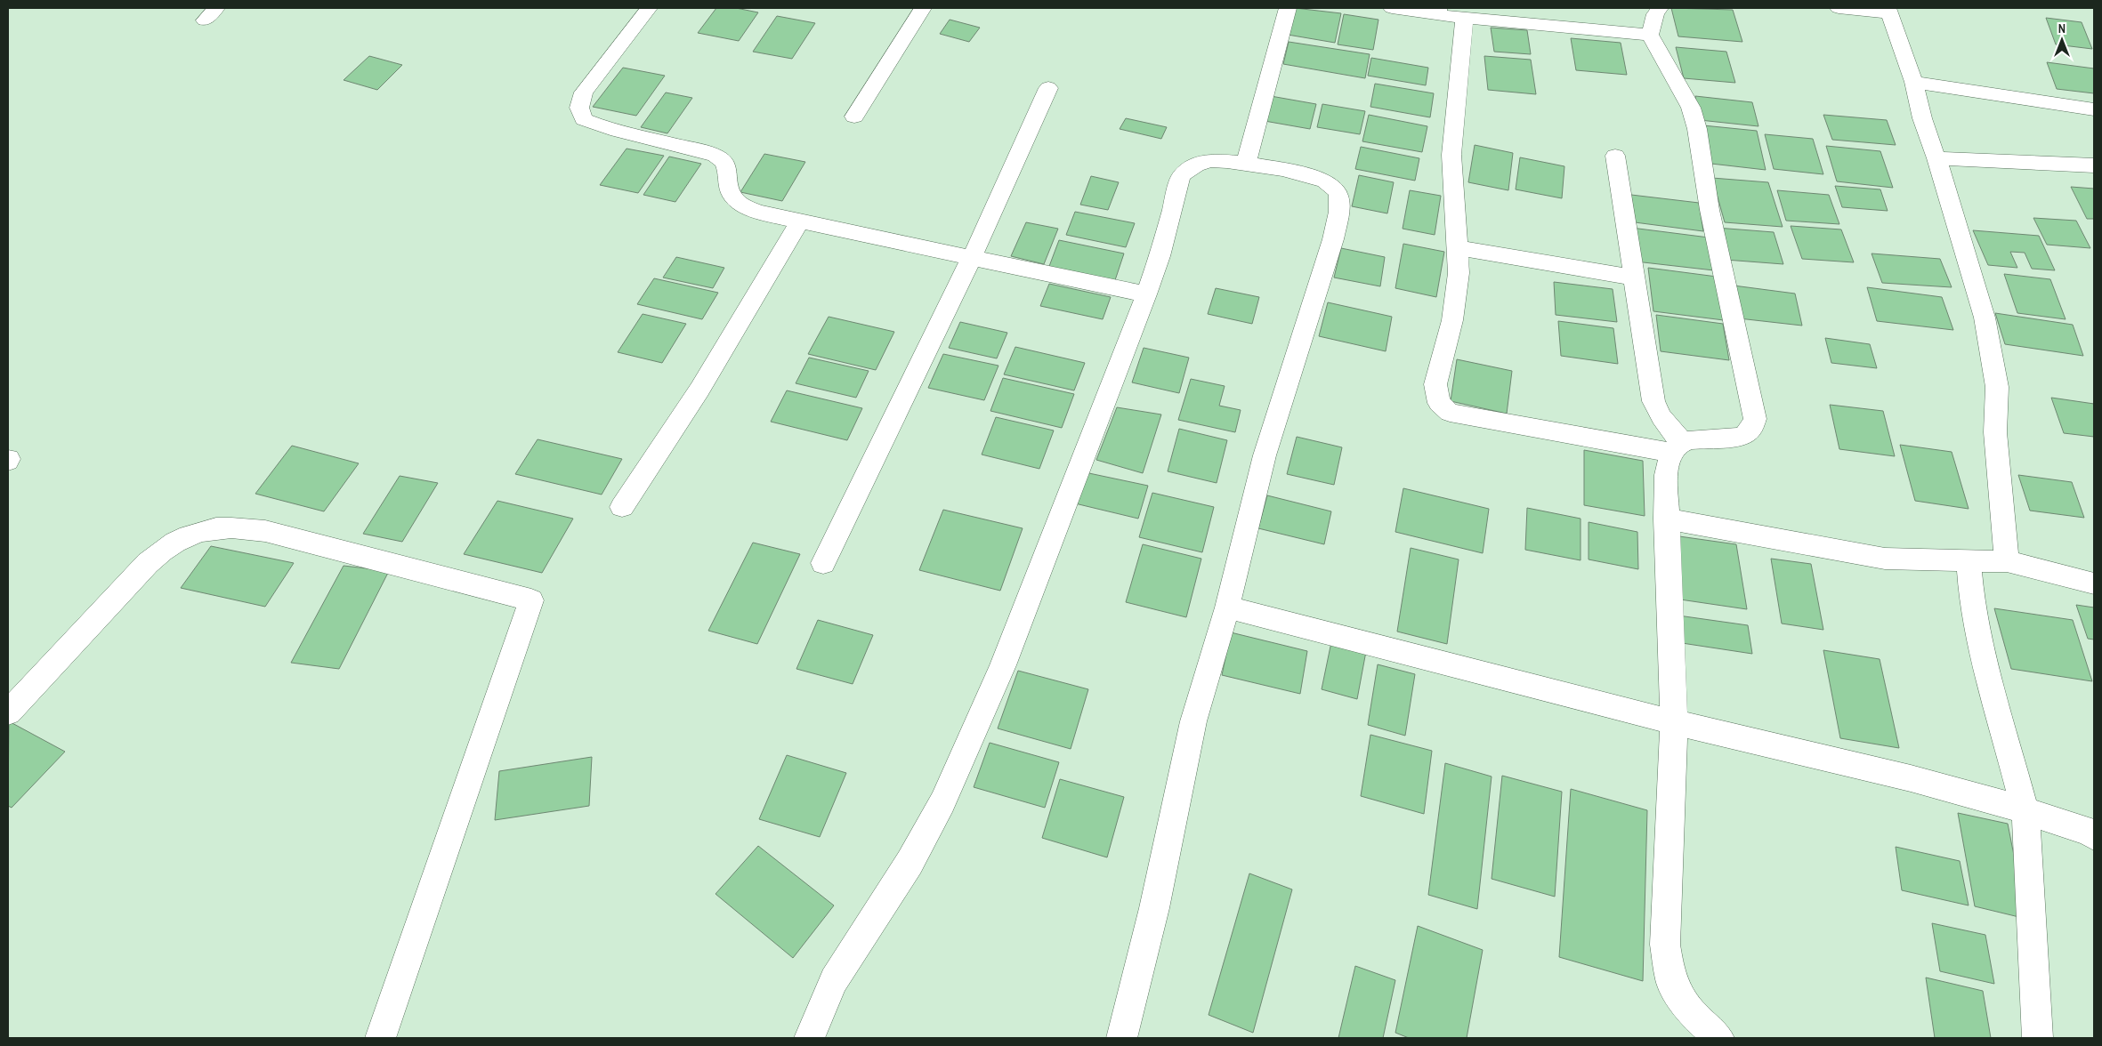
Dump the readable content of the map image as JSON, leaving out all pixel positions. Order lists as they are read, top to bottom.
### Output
{
  "north": "top"
}
